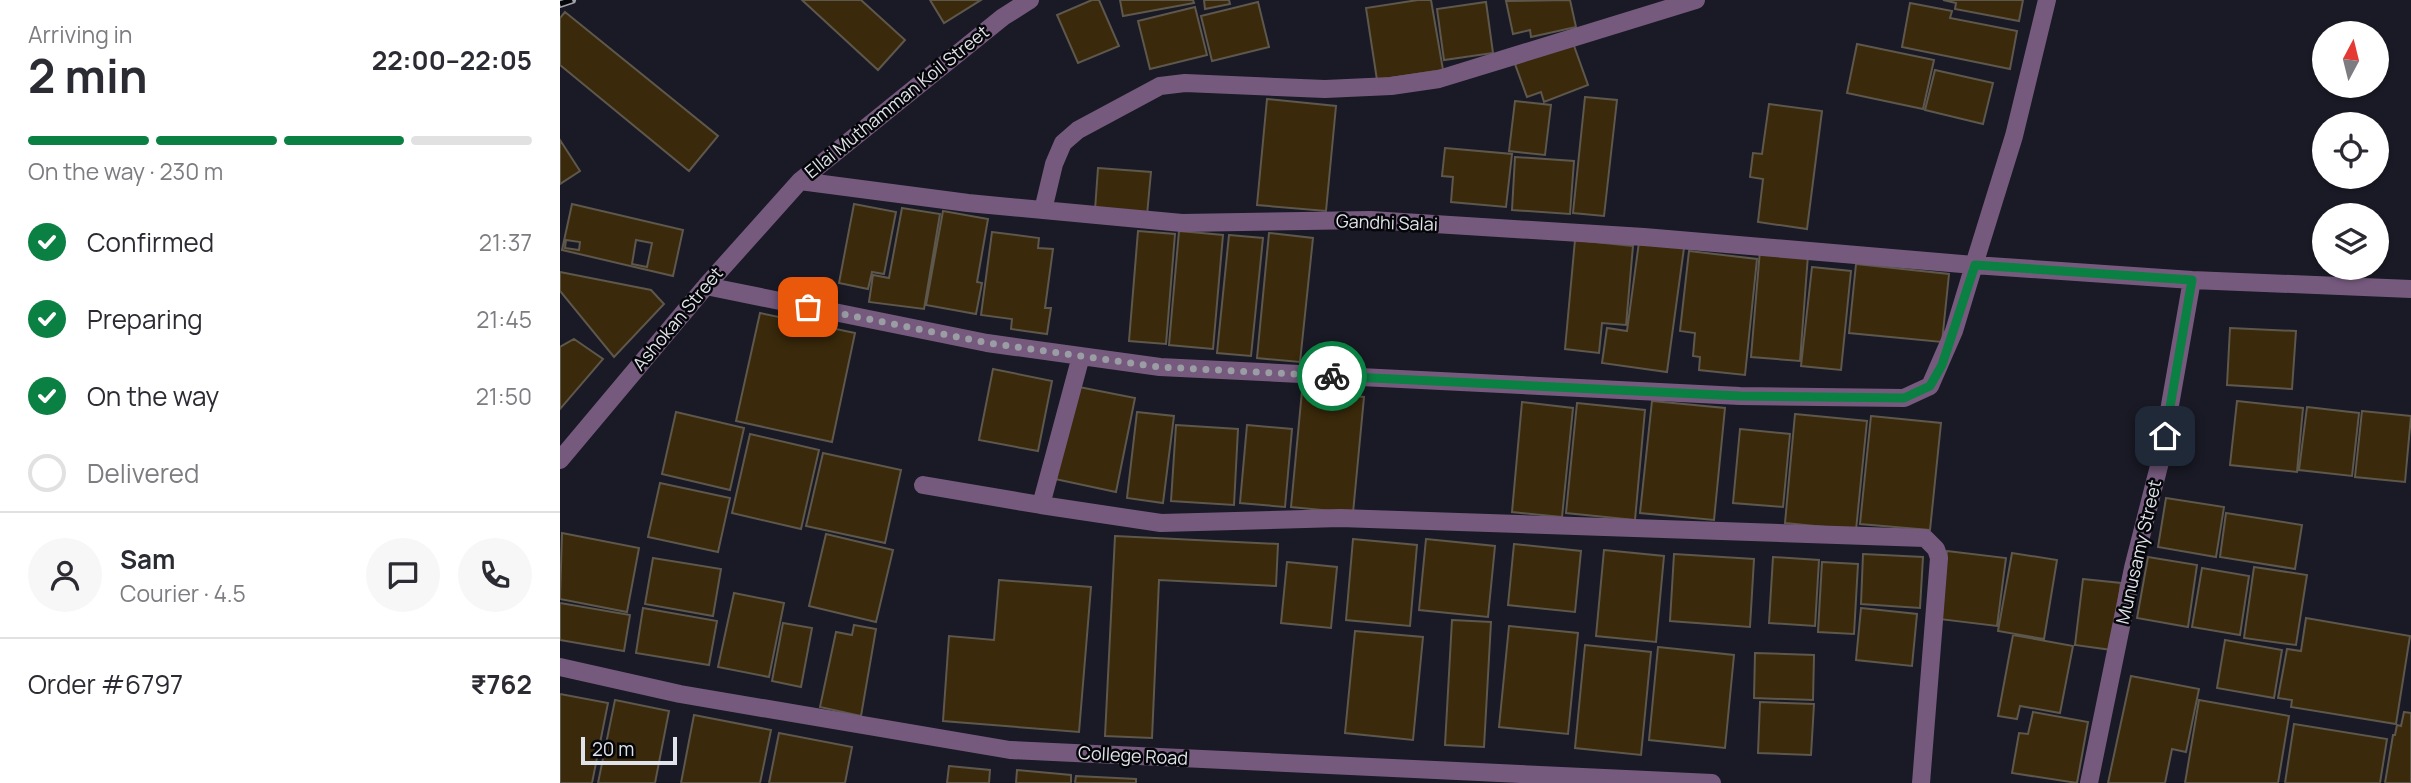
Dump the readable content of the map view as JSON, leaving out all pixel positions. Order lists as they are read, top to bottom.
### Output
{
  "streets": {
    "street": [
      "Ellai Muthamman Koil Street",
      "Gandhi Salai",
      "Ashokan Street",
      "Munusamy Street",
      "College Road"
    ]
  },
  "crossings": [
    ["Ellai Muthamman Koil Street", "Gandhi Salai"],
    ["Ellai Muthamman Koil Street", "Ashokan Street"],
    ["Gandhi Salai", "Ashokan Street"],
    ["Gandhi Salai", "Munusamy Street"]
  ],
  "scale_bar": "20 m",
  "north": "top",
  "page": {
    "heading": ["2 min", "Arriving in", "22:00–22:05"],
    "panel": [
      "Sam",
      "Courier · 4.5",
      "Order #6797",
      "₹762"
    ],
    "bar": "On the way · 230 m",
    "list": [
      ["Confirmed", "21:37"],
      ["Preparing", "21:45"],
      ["On the way", "21:50"],
      "Delivered"
    ],
    "scale": "20 m"
  }
}
